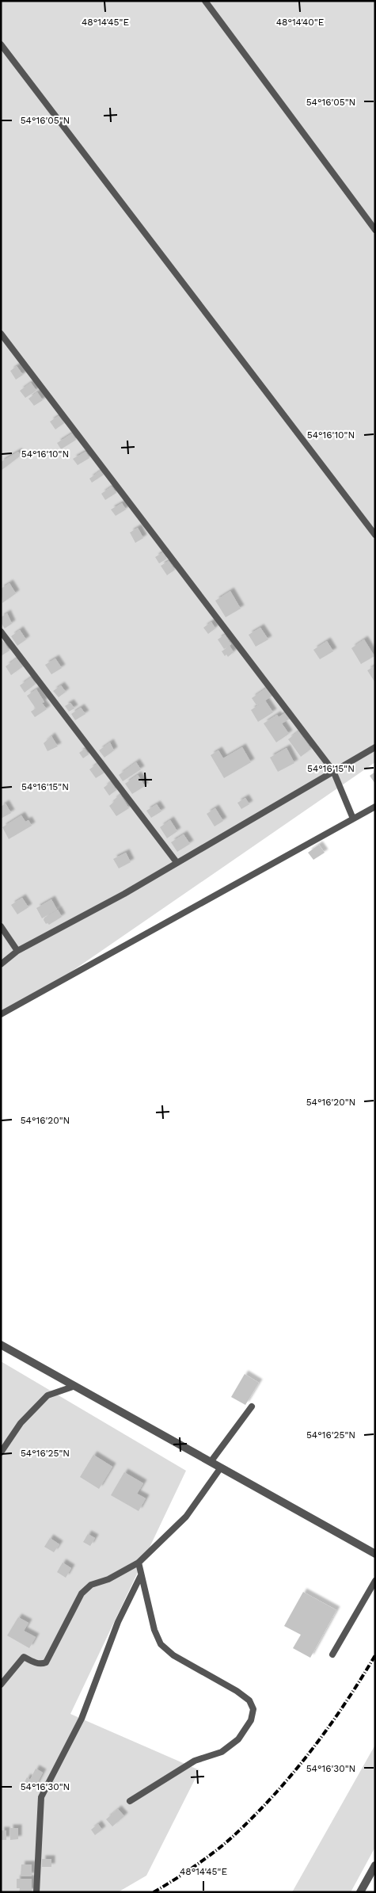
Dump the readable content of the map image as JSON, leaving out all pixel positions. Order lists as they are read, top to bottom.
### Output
{
  "coordinates": [
    "48°14'45\"E",
    "48°14'40\"E",
    "54°16'05\"N",
    "54°16'10\"N",
    "54°16'15\"N",
    "54°16'20\"N",
    "54°16'25\"N",
    "54°16'30\"N"
  ]
}
